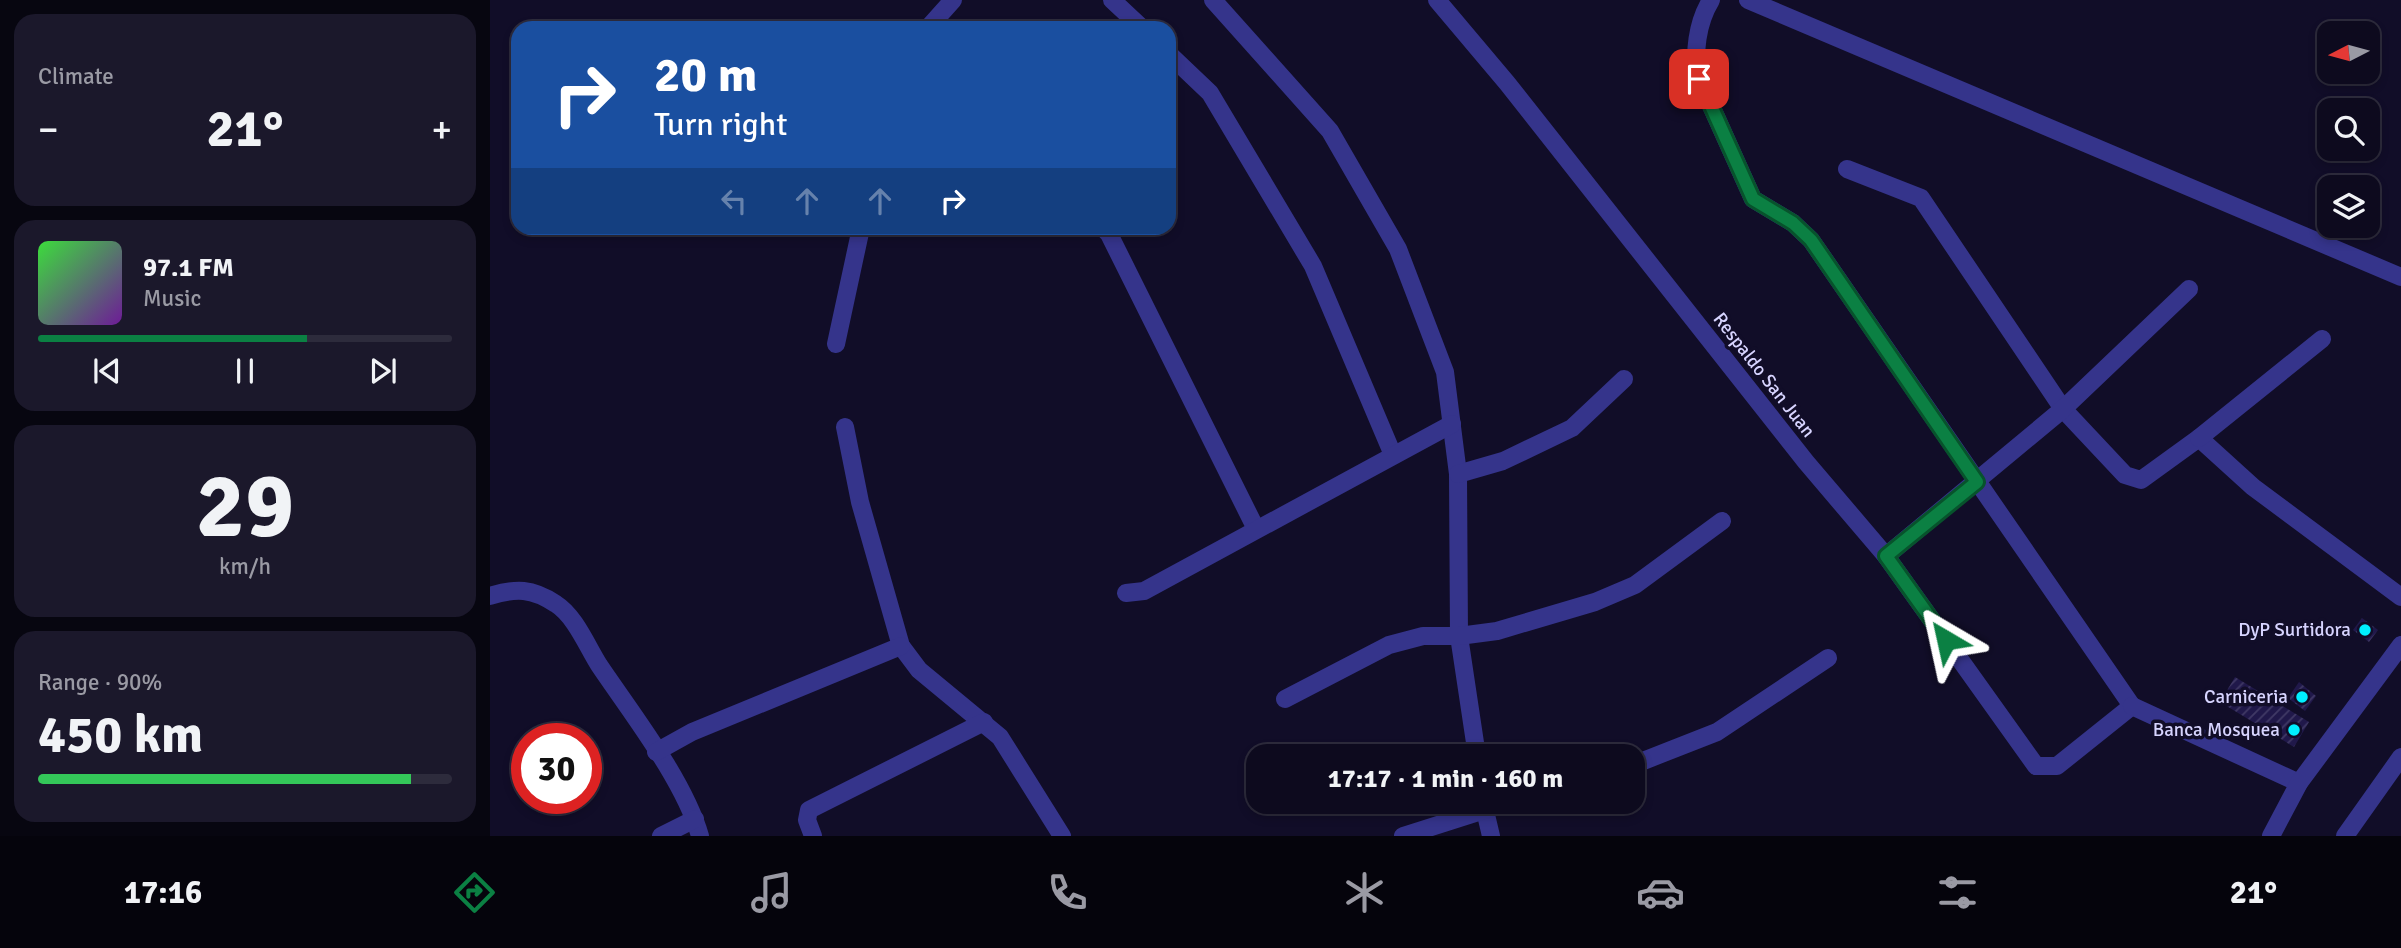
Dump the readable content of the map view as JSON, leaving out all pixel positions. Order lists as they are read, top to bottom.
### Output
{
  "streets": {
    "street": ["Respaldo San Juan"]
  },
  "places": ["DyP Surtidora", "Carniceria", "Banca Mosquea"],
  "north": "left",
  "page": {
    "tile": [
      "Climate",
      ["29", "km/h"],
      ["Range · 90%", "450 km"]
    ],
    "turn": ["20 m", "Turn right"],
    "heat": ["−", "21°", "+"],
    "song": ["97.1 FM", "Music"],
    "limit": "30",
    "trip": "17:17 · 1 min · 160 m",
    "tabs": ["17:16", "21°"]
  }
}
